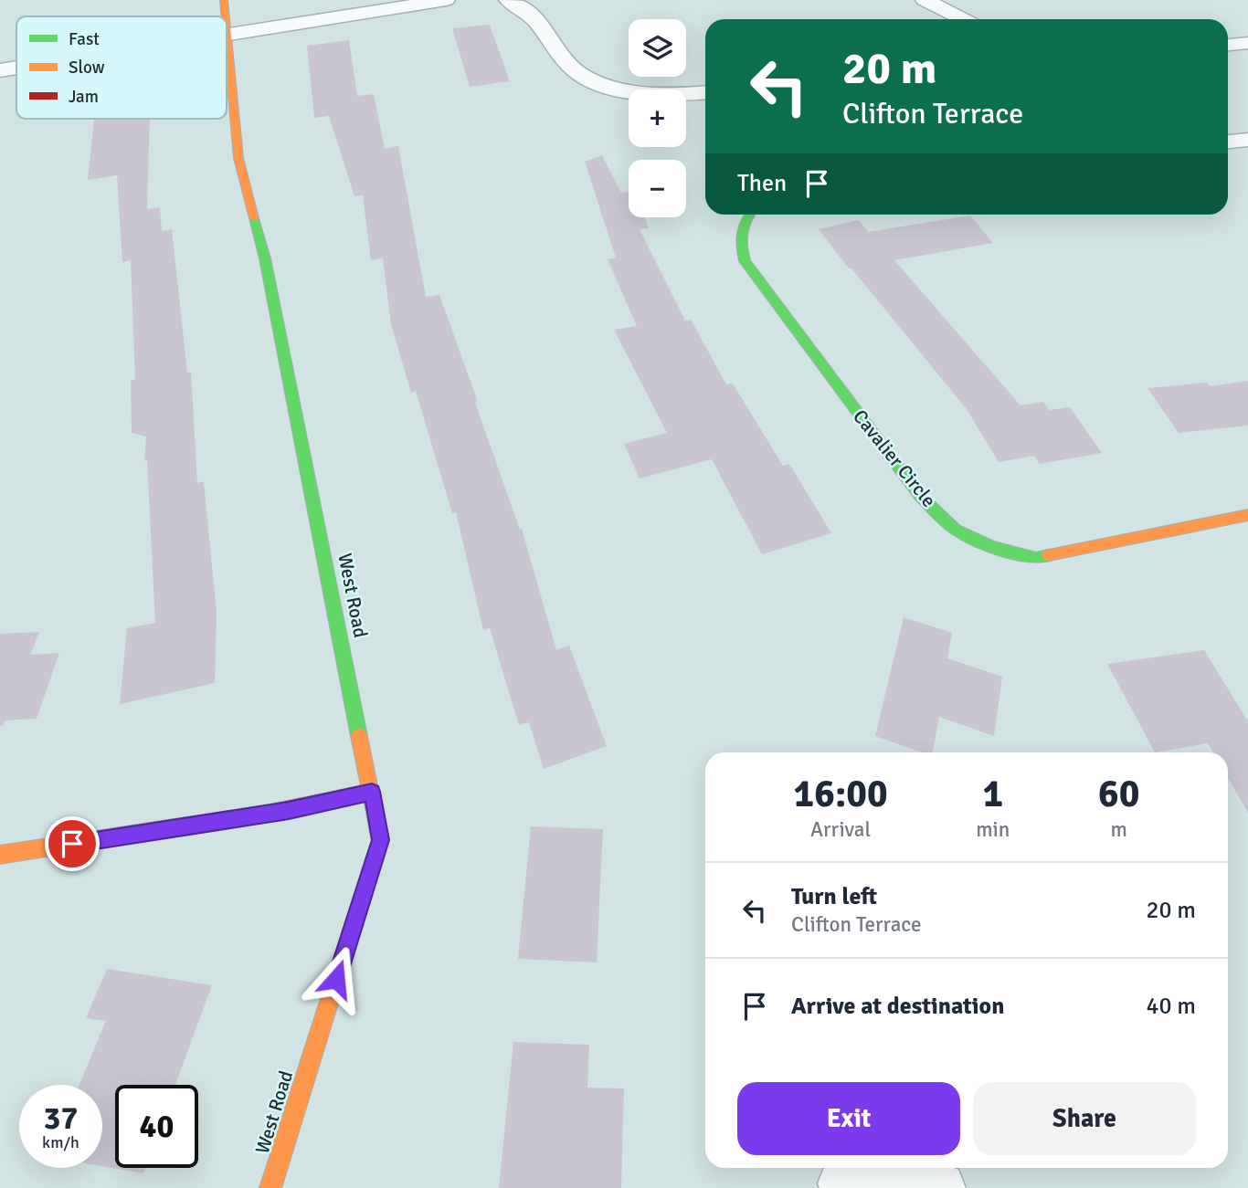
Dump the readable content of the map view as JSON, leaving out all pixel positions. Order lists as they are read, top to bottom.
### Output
{
  "streets": {
    "street": ["Cavalier Circle", "West Road"]
  },
  "legend": ["Fast", "Slow", "Jam"],
  "page": {
    "map_buttons": ["+", "−"],
    "turn": ["20 m", "Clifton Terrace"],
    "then": "Then",
    "eta": [
      "16:00",
      "Arrival",
      "1",
      "min",
      "60",
      "m"
    ],
    "list": [
      {
        "name": "Turn left",
        "note": "Clifton Terrace",
        "value": "20 m"
      },
      {
        "name": "Arrive at destination",
        "value": "40 m"
      }
    ],
    "buttons": ["Exit", "Share"],
    "speed": "37 km/h",
    "limit": "40"
  }
}
